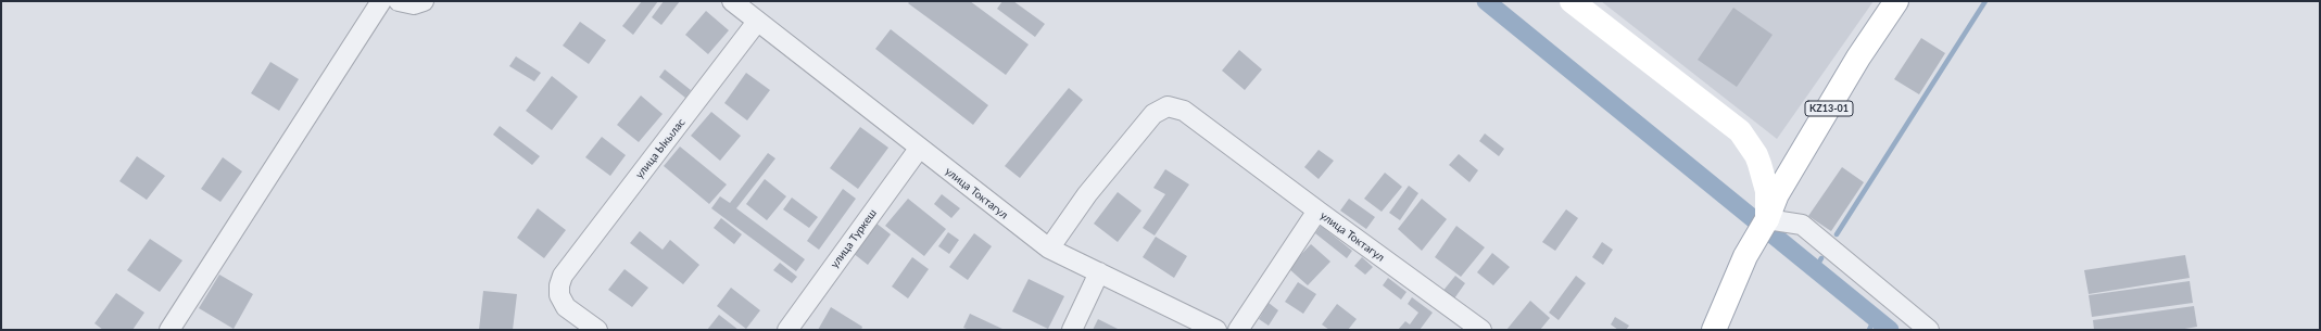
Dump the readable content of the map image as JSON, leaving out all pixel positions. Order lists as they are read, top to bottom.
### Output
{
  "streets": {
    "main road": ["KZ13-01"],
    "street": ["улица Ыкылас", "улица Токтагул", "улица Туркеш"]
  },
  "crossings": [
    ["улица Ыкылас", "улица Токтагул"],
    ["улица Токтагул", "улица Туркеш"]
  ]
}
